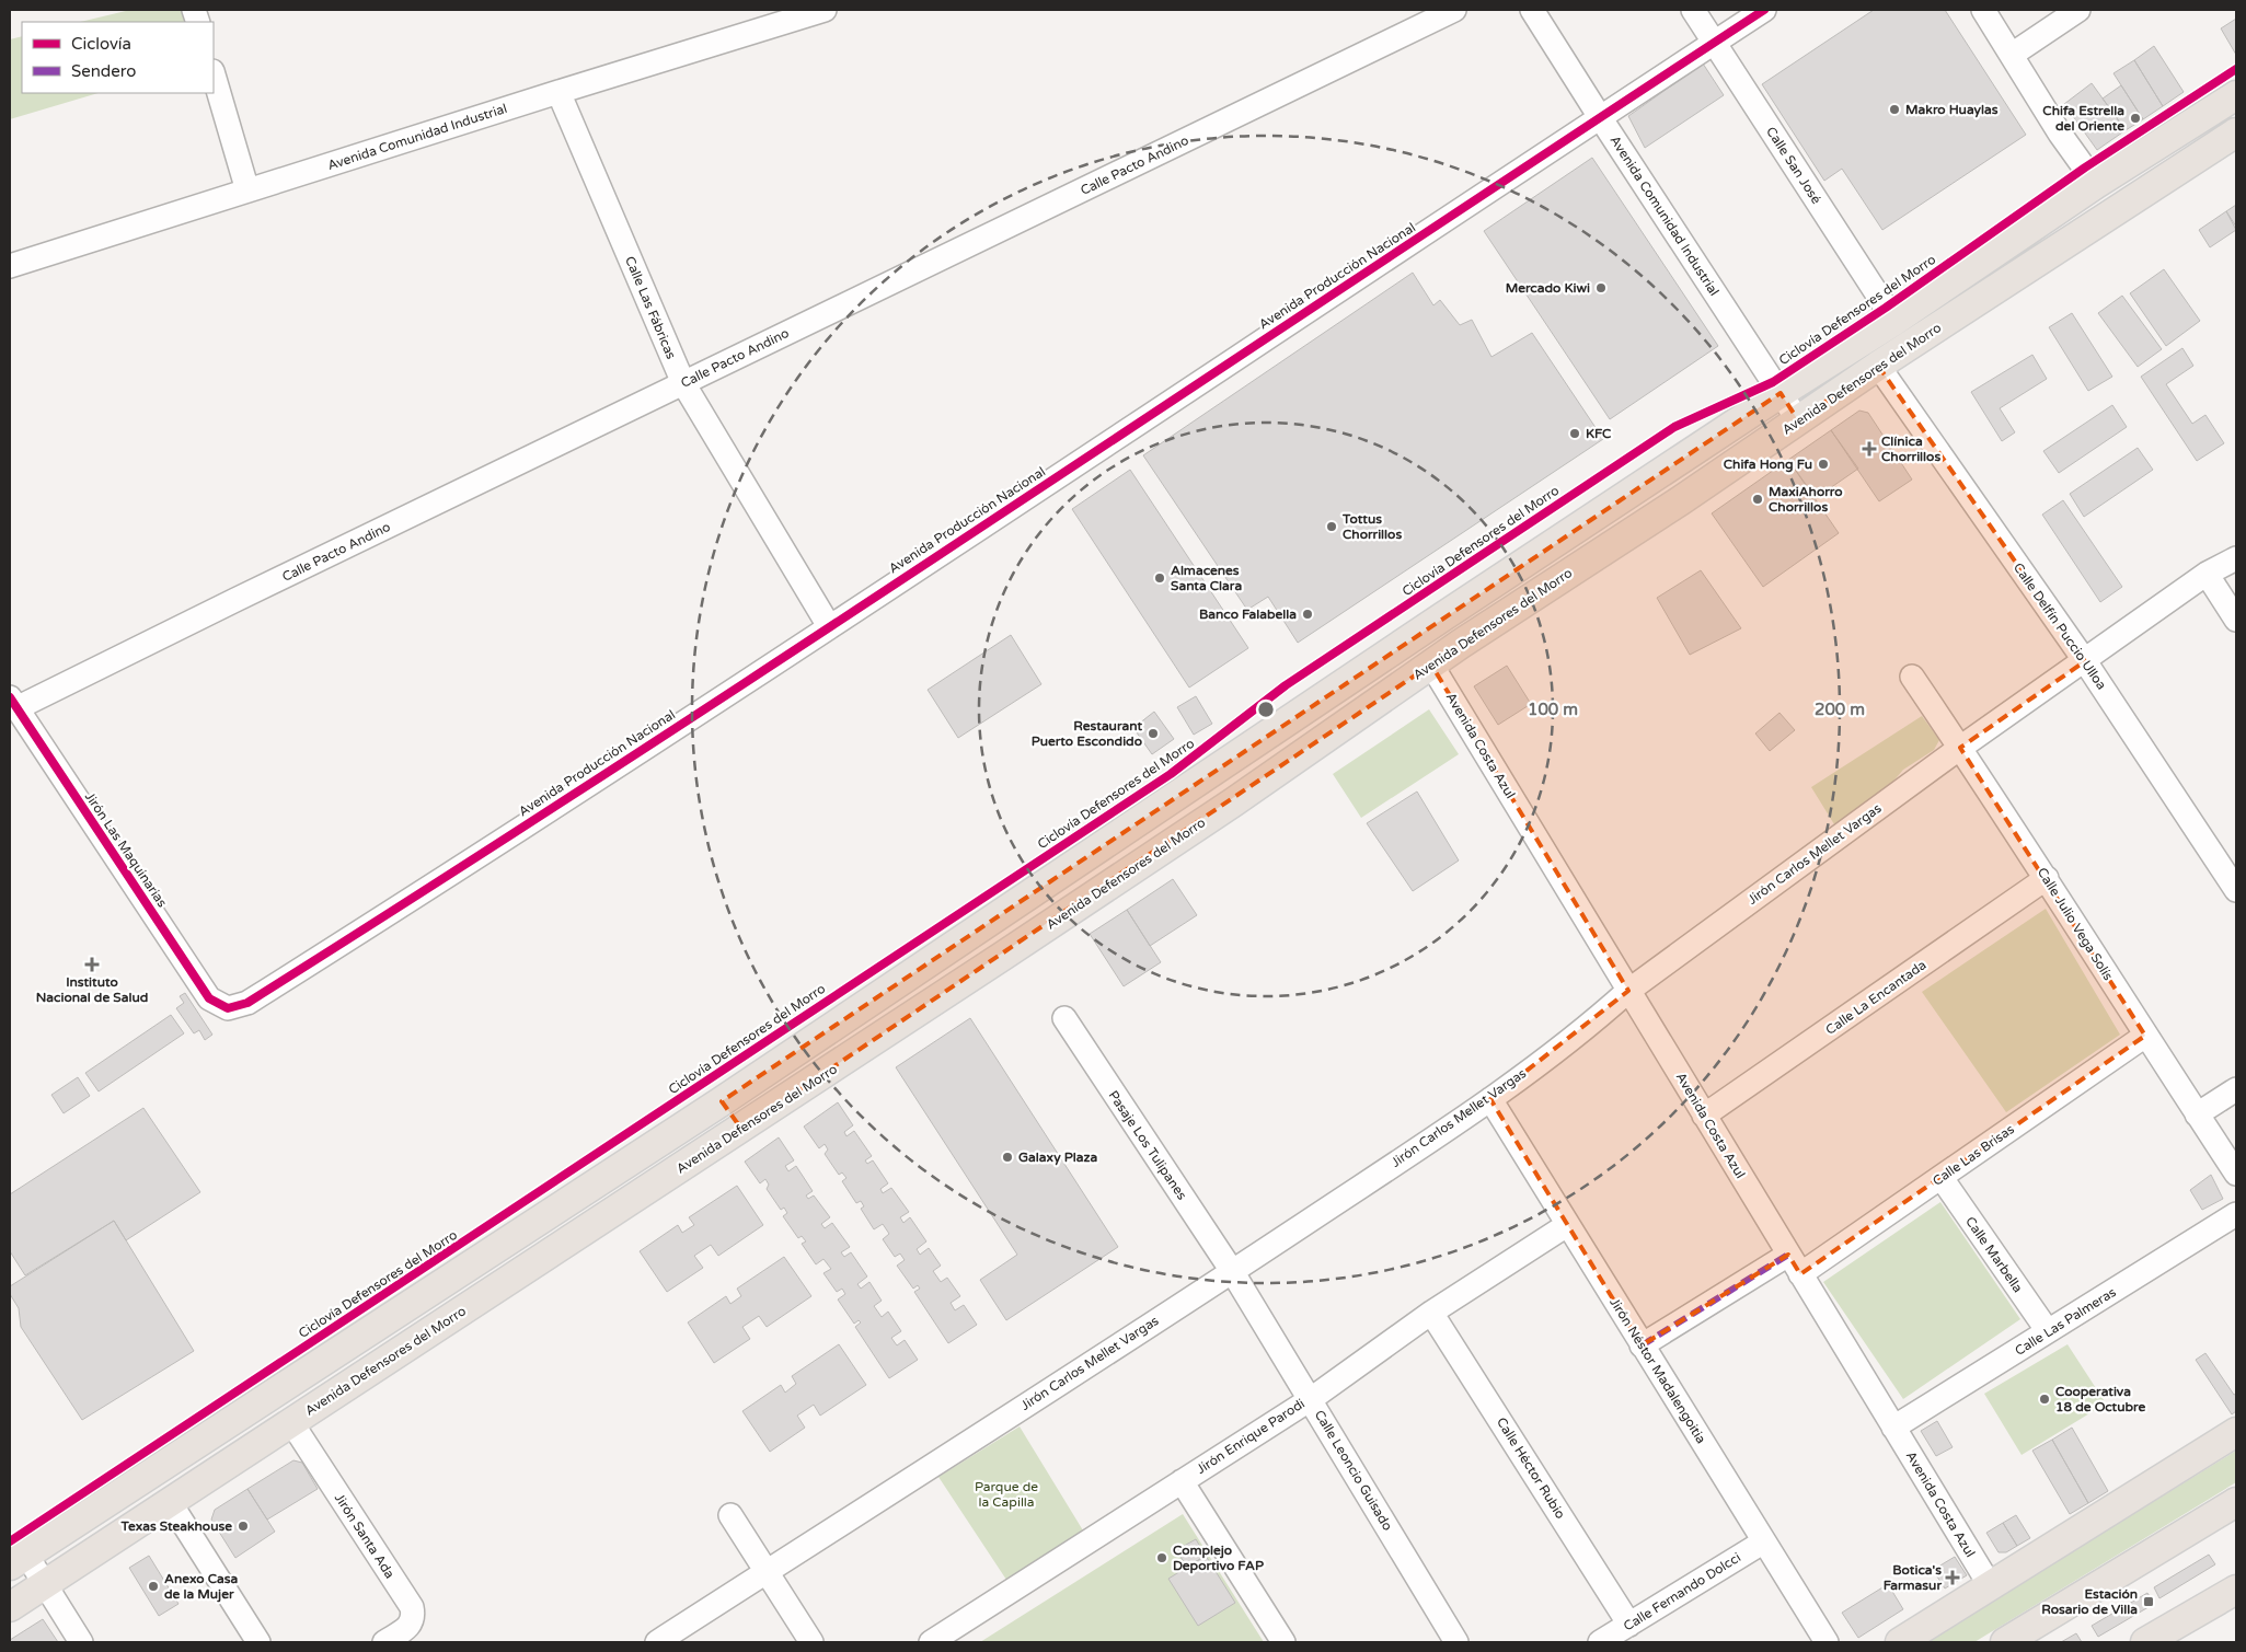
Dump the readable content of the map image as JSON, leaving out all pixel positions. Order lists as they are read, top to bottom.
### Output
{
  "streets": {
    "main road": ["Avenida Defensores del Morro"],
    "street": [
      "Avenida Comunidad Industrial",
      "Calle Pacto Andino",
      "Calle San José",
      "Avenida Producción Nacional",
      "Calle Las Fábricas",
      "Calle Delfín Puccio Ulloa",
      "Avenida Costa Azul",
      "Jirón Las Maquinarias",
      "Jirón Carlos Mellet Vargas",
      "Calle Julio Vega Solís",
      "Calle La Encantada",
      "Pasaje Los Tulipanes",
      "Calle Las Brisas",
      "Calle Marbella",
      "Calle Las Palmeras",
      "Jirón Néstor Madalengoitia",
      "Jirón Enrique Parodi",
      "Calle Héctor Rubio",
      "Calle Leoncio Guisado",
      "Jirón Santa Ada",
      "Calle Fernando Dolcci"
    ],
    "cycle path": ["Ciclovía Defensores del Morro"]
  },
  "crossings": [
    ["Avenida Comunidad Industrial", "Avenida Producción Nacional"],
    ["Avenida Comunidad Industrial", "Calle Las Fábricas"],
    ["Avenida Comunidad Industrial", "Avenida Defensores del Morro"],
    ["Calle Pacto Andino", "Calle Las Fábricas"],
    ["Calle Pacto Andino", "Jirón Las Maquinarias"],
    ["Calle San José", "Avenida Producción Nacional"],
    ["Avenida Producción Nacional", "Calle Las Fábricas"],
    ["Avenida Producción Nacional", "Jirón Las Maquinarias"],
    ["Avenida Defensores del Morro", "Calle Delfín Puccio Ulloa"],
    ["Avenida Defensores del Morro", "Avenida Costa Azul"],
    ["Avenida Defensores del Morro", "Jirón Santa Ada"],
    ["Calle Delfín Puccio Ulloa", "Jirón Carlos Mellet Vargas"],
    ["Avenida Costa Azul", "Jirón Carlos Mellet Vargas"],
    ["Avenida Costa Azul", "Calle La Encantada"],
    ["Avenida Costa Azul", "Calle Las Brisas"],
    ["Avenida Costa Azul", "Calle Las Palmeras"],
    ["Jirón Carlos Mellet Vargas", "Calle Julio Vega Solís"],
    ["Jirón Carlos Mellet Vargas", "Pasaje Los Tulipanes"],
    ["Jirón Carlos Mellet Vargas", "Jirón Néstor Madalengoitia"],
    ["Jirón Carlos Mellet Vargas", "Calle Leoncio Guisado"],
    ["Calle Julio Vega Solís", "Calle La Encantada"],
    ["Calle Julio Vega Solís", "Calle Las Brisas"],
    ["Pasaje Los Tulipanes", "Calle Leoncio Guisado"],
    ["Calle Las Brisas", "Calle Marbella"],
    ["Calle Marbella", "Calle Las Palmeras"],
    ["Jirón Néstor Madalengoitia", "Jirón Enrique Parodi"],
    ["Jirón Néstor Madalengoitia", "Calle Fernando Dolcci"],
    ["Jirón Enrique Parodi", "Calle Héctor Rubio"],
    ["Jirón Enrique Parodi", "Calle Leoncio Guisado"],
    ["Calle Héctor Rubio", "Calle Fernando Dolcci"]
  ],
  "parks": ["Parque de la Capilla"],
  "places": {
    "other": [
      "Makro Huaylas",
      "Chifa Estrella del Oriente",
      "Mercado Kiwi",
      "KFC",
      "Chifa Hong Fu",
      "MaxiAhorro Chorrillos",
      "Tottus Chorrillos",
      "Almacenes Santa Clara",
      "Banco Falabella",
      "Restaurant Puerto Escondido",
      "Galaxy Plaza",
      "Cooperativa 18 de Octubre",
      "Texas Steakhouse",
      "Complejo Deportivo FAP",
      "Anexo Casa de la Mujer"
    ],
    "health": ["Clínica Chorrillos", "Instituto Nacional de Salud", "Botica's Farmasur"],
    "transit": ["Estación Rosario de Villa"]
  },
  "legend": ["Ciclovía", "Sendero"],
  "rings": ["100 m", "200 m"]
}
